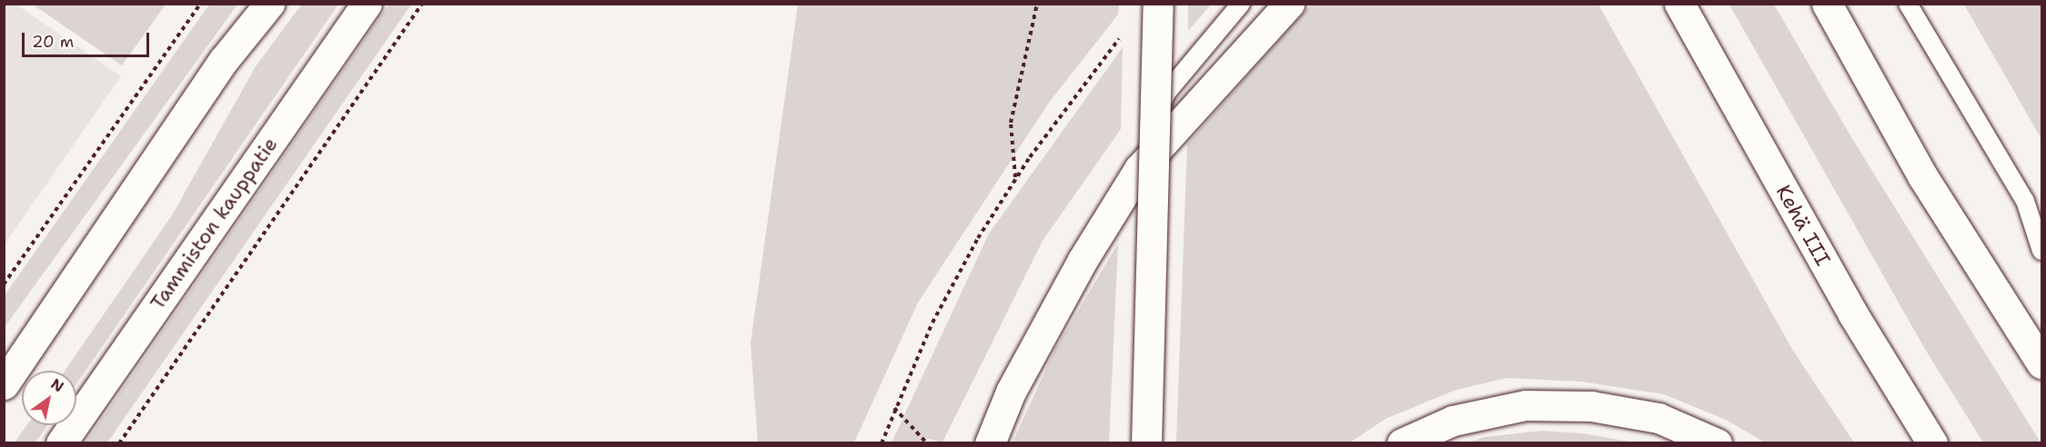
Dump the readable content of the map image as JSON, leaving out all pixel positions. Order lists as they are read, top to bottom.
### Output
{
  "streets": {
    "main road": ["Tammiston kauppatie", "Kehä III"]
  },
  "scale_bar": "20 m",
  "north": "top right"
}
